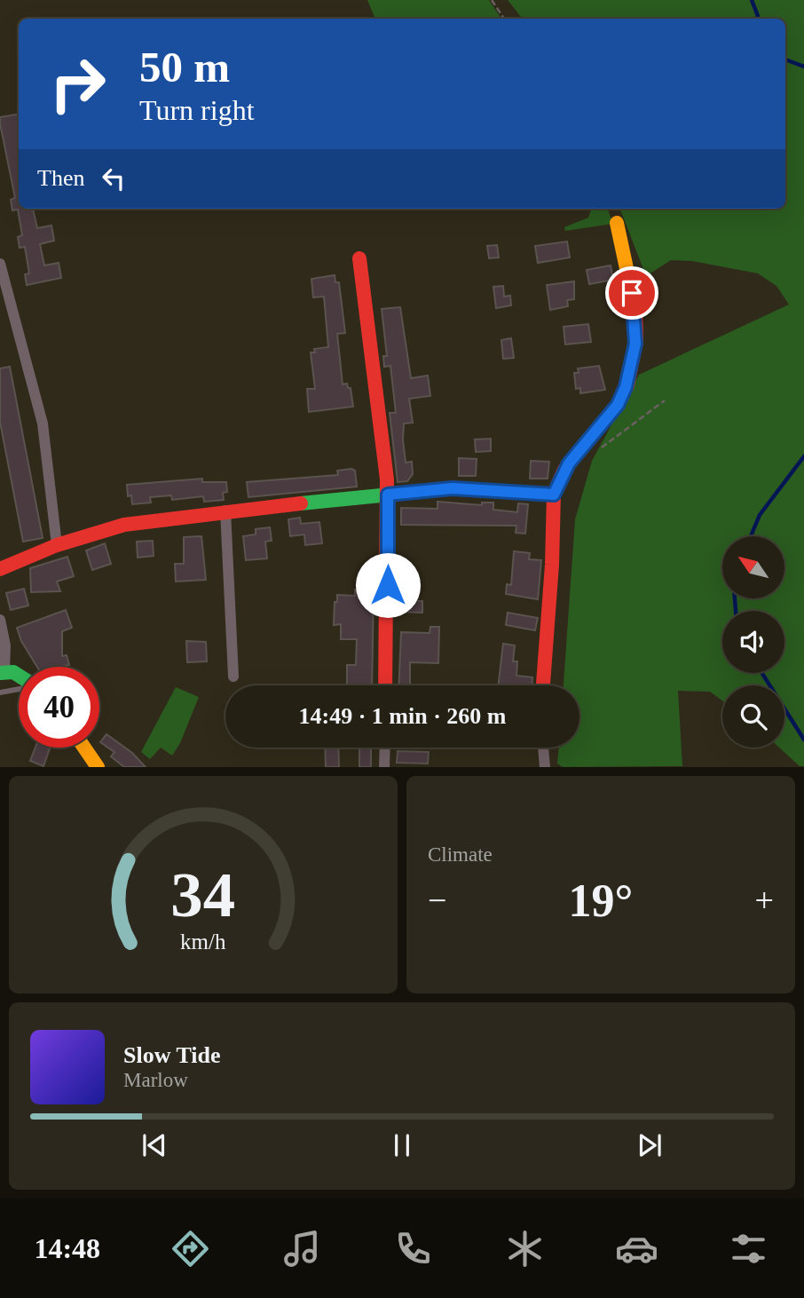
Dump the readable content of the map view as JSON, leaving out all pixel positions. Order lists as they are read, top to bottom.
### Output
{
  "north": "top left",
  "page": {
    "turn": ["50 m", "Turn right"],
    "then": "Then",
    "limit": "40",
    "trip": "14:49 · 1 min · 260 m",
    "tile": "Climate",
    "heat": ["−", "19°", "+"],
    "song": ["Slow Tide", "Marlow"],
    "tabs": "14:48",
    "gauge": ["34", "km/h"]
  }
}
